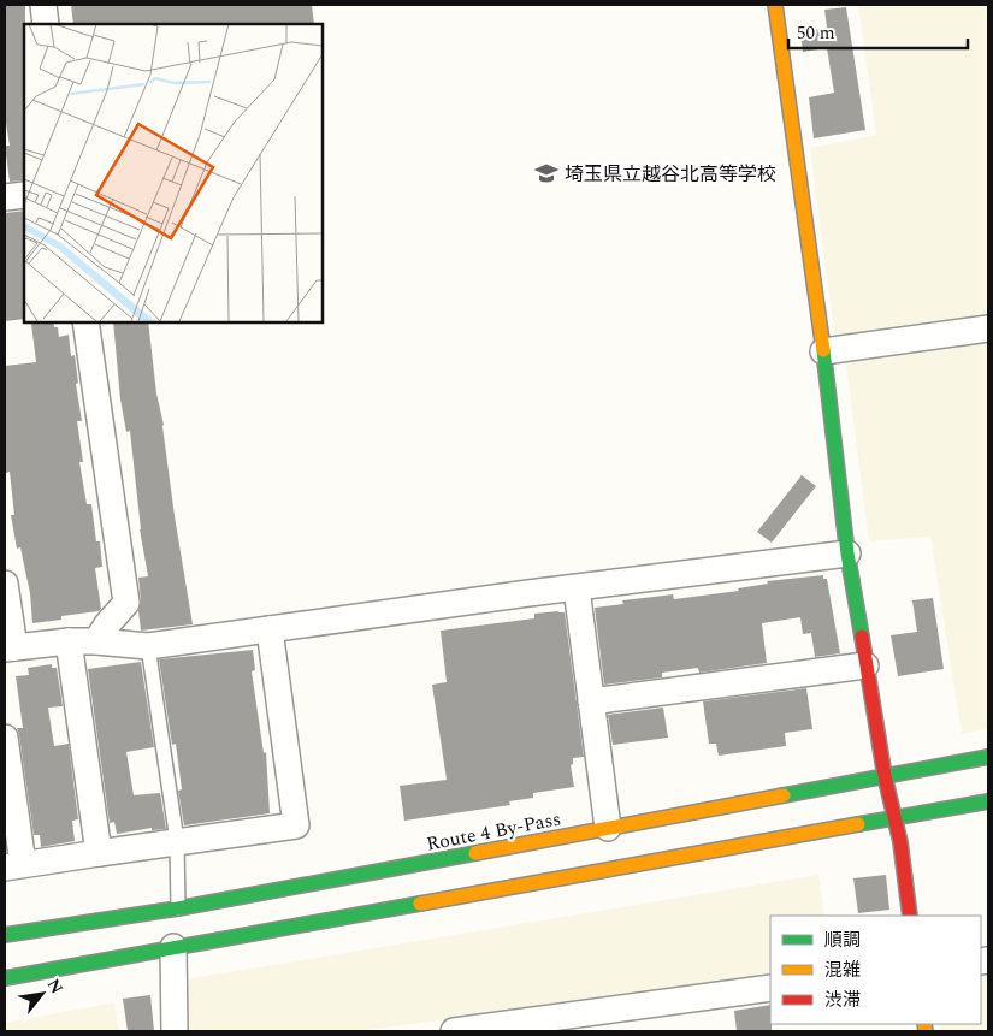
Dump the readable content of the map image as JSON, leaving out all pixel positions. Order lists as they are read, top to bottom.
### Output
{
  "streets": {
    "main road": ["Route 4 By-Pass"]
  },
  "places": {
    "school or university": ["埼玉県立越谷北高等学校"]
  },
  "legend": ["順調", "混雑", "渋滞"],
  "scale_bar": "50 m",
  "north": "top right"
}
